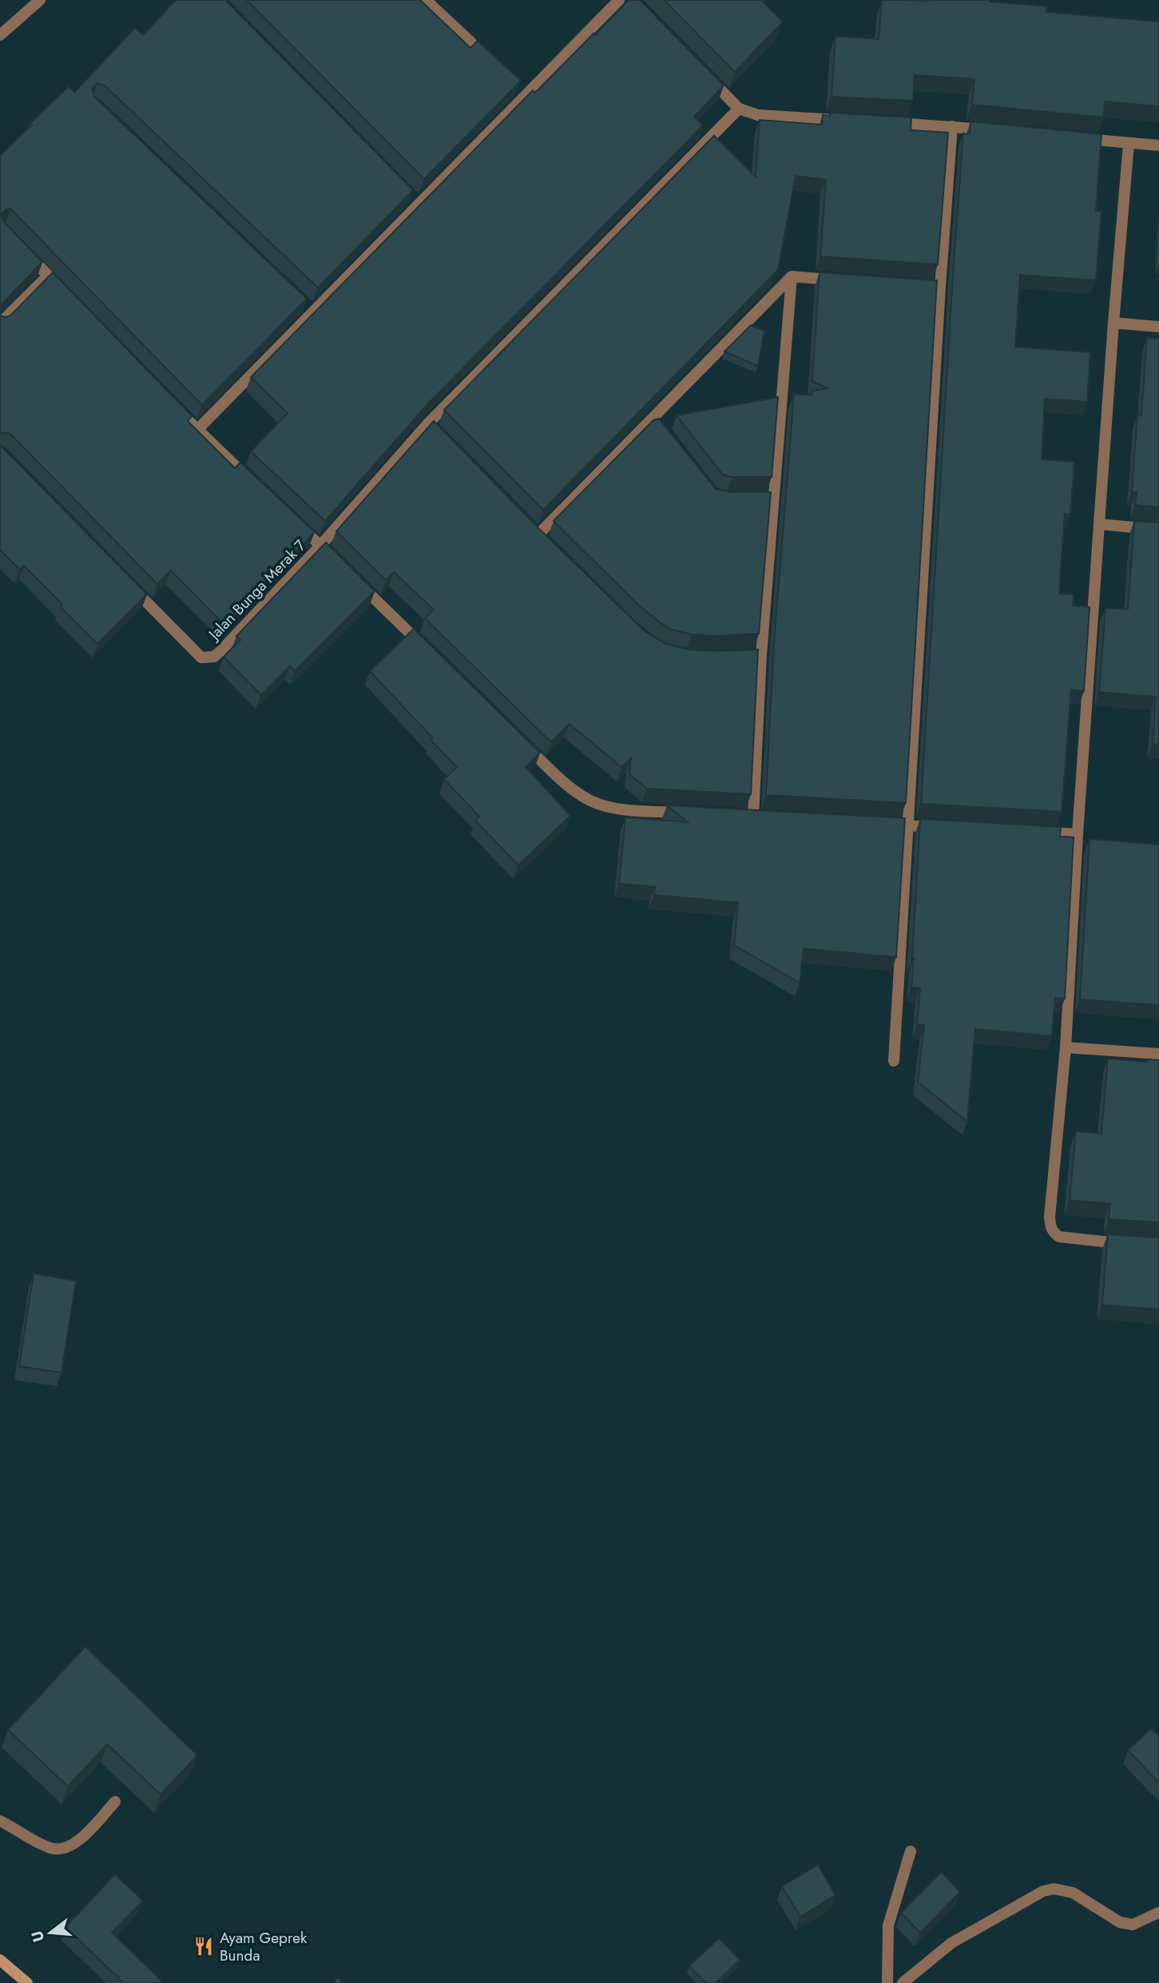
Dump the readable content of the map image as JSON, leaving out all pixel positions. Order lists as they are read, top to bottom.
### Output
{
  "streets": {
    "street": ["Jalan Bunga Merak 7"]
  },
  "places": {
    "restaurant": ["Ayam Geprek Bunda"]
  },
  "north": "left"
}
